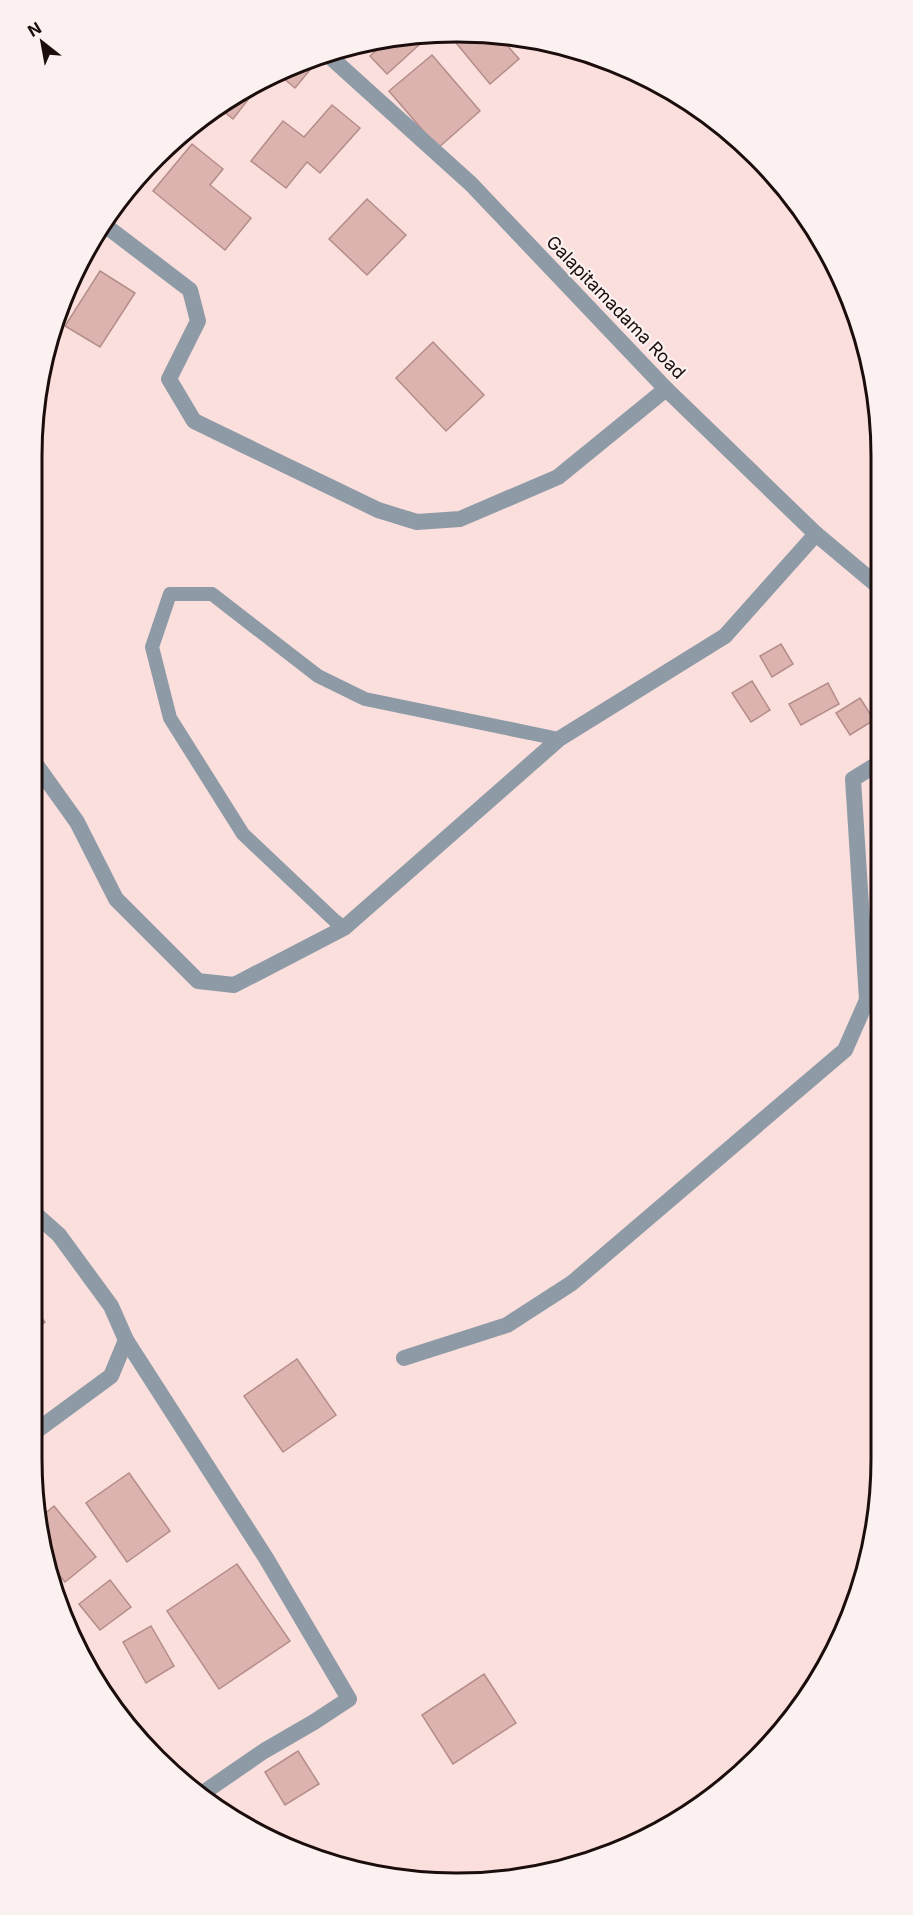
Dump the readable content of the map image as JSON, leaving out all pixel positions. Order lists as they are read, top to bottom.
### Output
{
  "streets": {
    "street": ["Galapitamadama Road"]
  },
  "north": "top left"
}
